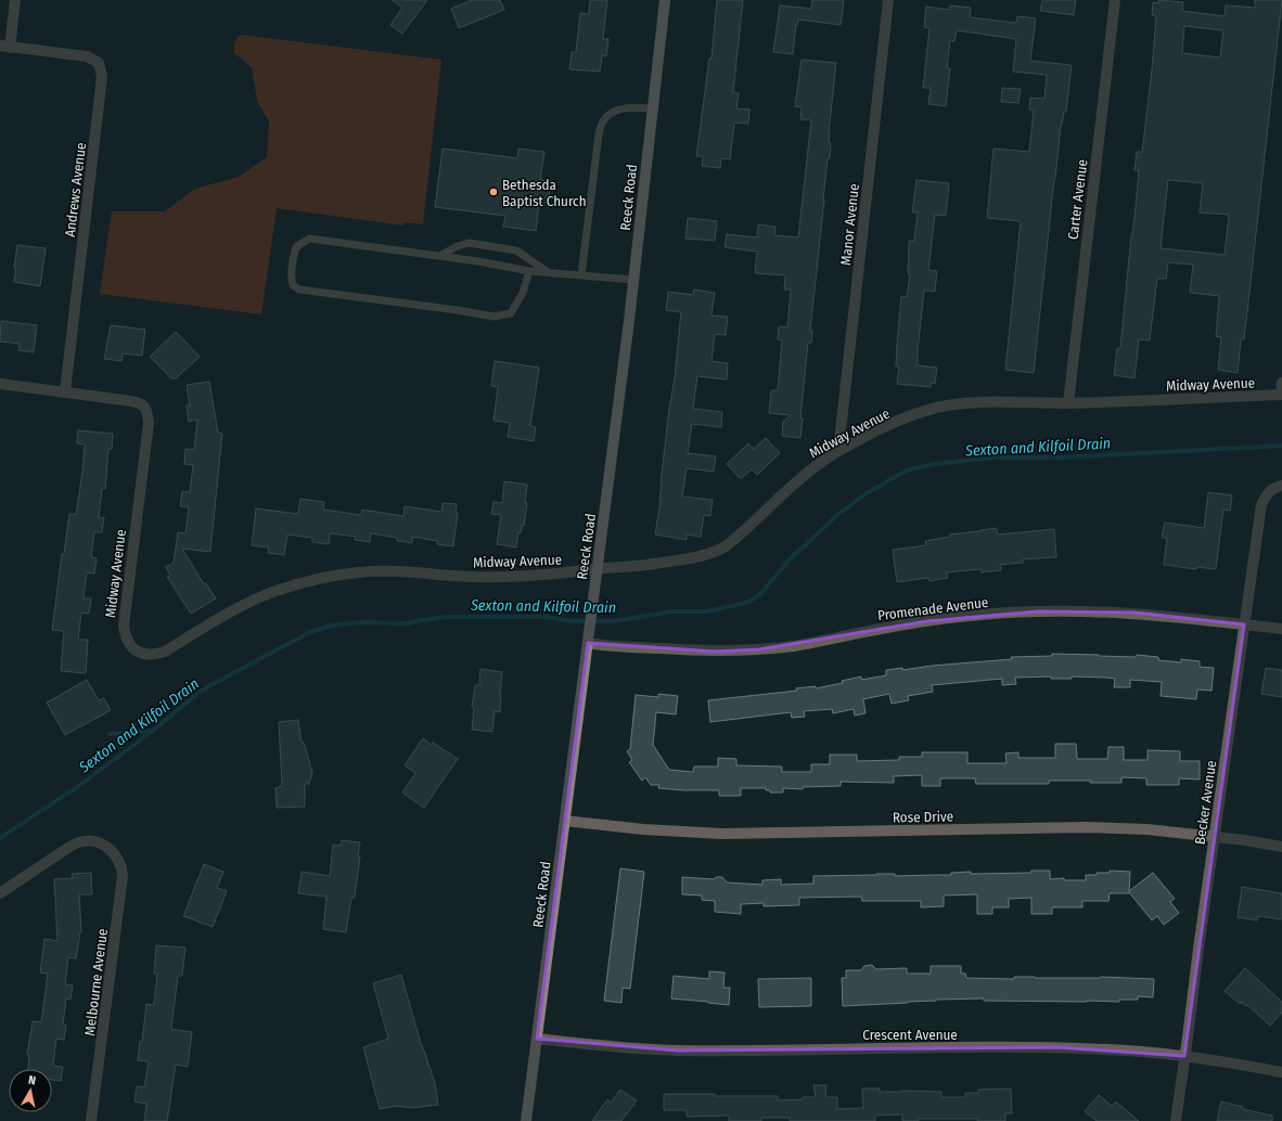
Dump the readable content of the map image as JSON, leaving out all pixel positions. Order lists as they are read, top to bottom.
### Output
{
  "streets": {
    "street": [
      "Andrews Avenue",
      "Reeck Road",
      "Carter Avenue",
      "Manor Avenue",
      "Midway Avenue",
      "Promenade Avenue",
      "Becker Avenue",
      "Rose Drive",
      "Melbourne Avenue",
      "Crescent Avenue"
    ]
  },
  "crossings": [
    ["Andrews Avenue", "Midway Avenue"],
    ["Reeck Road", "Midway Avenue"],
    ["Reeck Road", "Promenade Avenue"],
    ["Reeck Road", "Rose Drive"],
    ["Reeck Road", "Crescent Avenue"],
    ["Carter Avenue", "Midway Avenue"],
    ["Manor Avenue", "Midway Avenue"],
    ["Promenade Avenue", "Becker Avenue"],
    ["Becker Avenue", "Rose Drive"],
    ["Becker Avenue", "Crescent Avenue"]
  ],
  "water": ["Sexton and Kilfoil Drain"],
  "places": ["Bethesda Baptist Church"],
  "north": "top"
}
